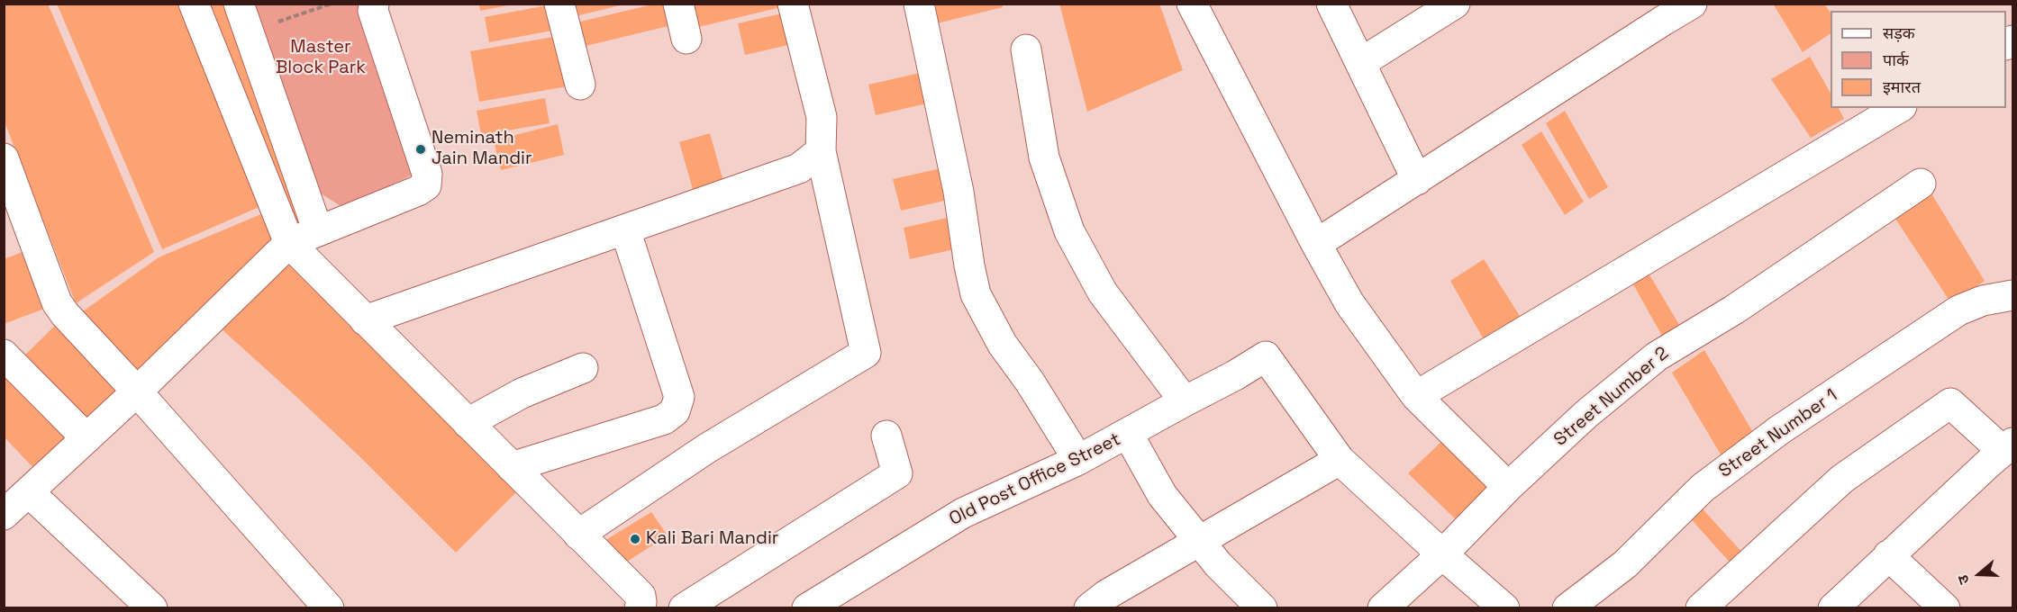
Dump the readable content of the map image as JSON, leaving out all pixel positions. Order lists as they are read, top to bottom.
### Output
{
  "streets": {
    "street": ["Street Number 2", "Street Number 1", "Old Post Office Street"]
  },
  "parks": ["Master Block Park"],
  "places": ["Neminath Jain Mandir", "Kali Bari Mandir"],
  "legend": ["सड़क", "पार्क", "इमारत"],
  "north": "left"
}
